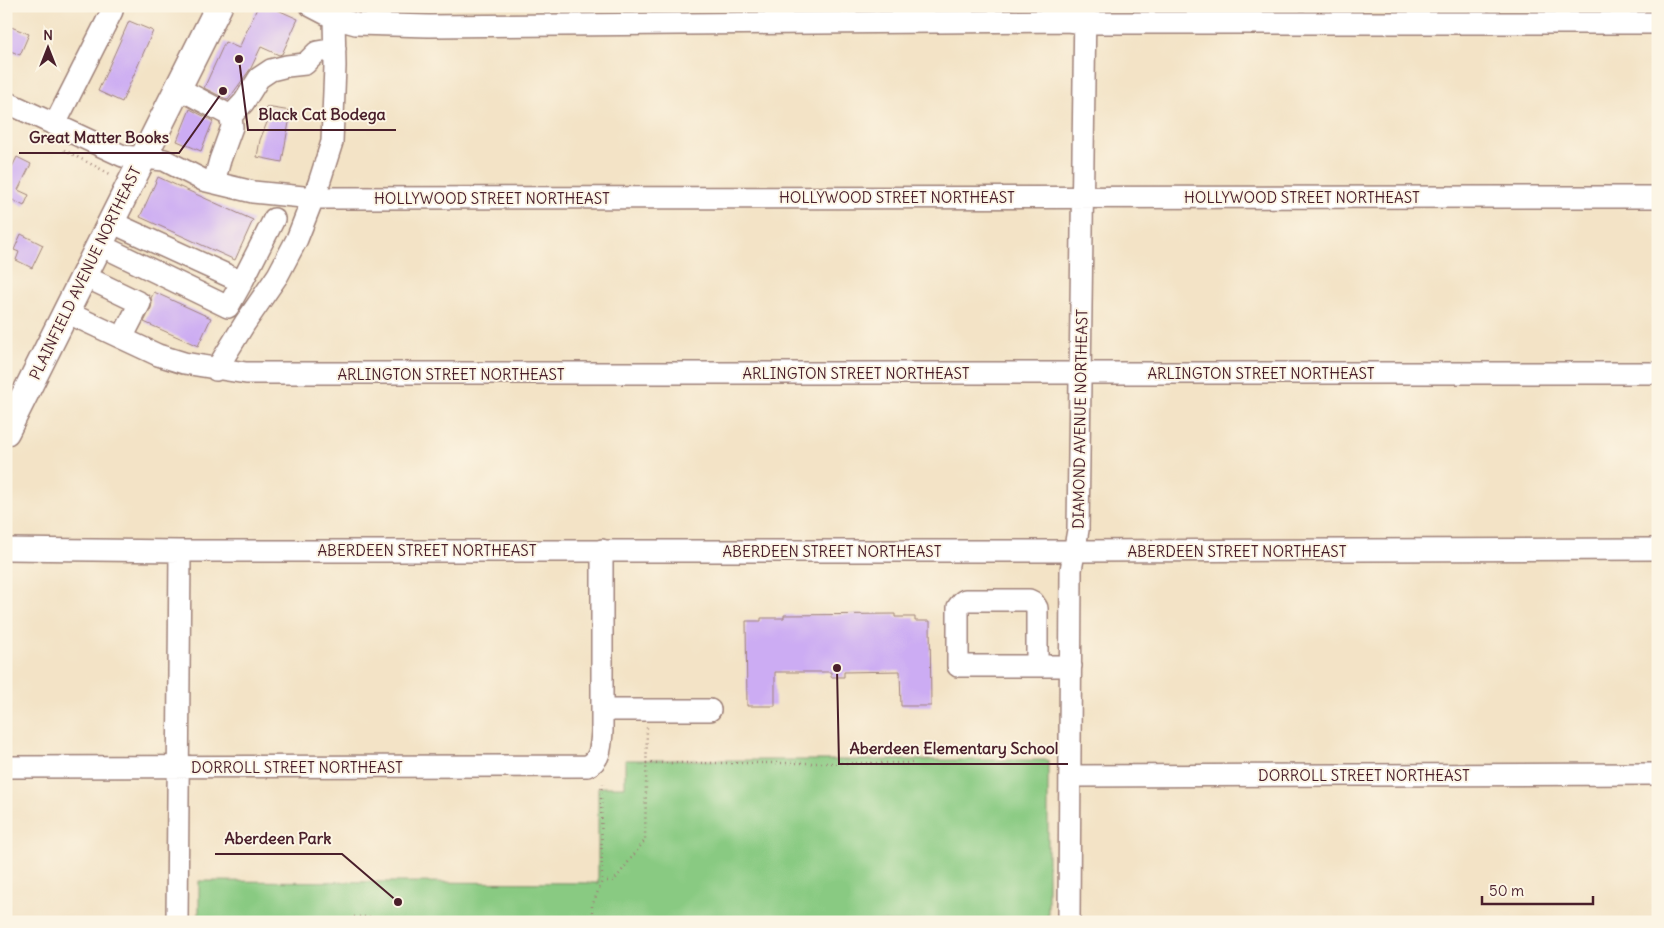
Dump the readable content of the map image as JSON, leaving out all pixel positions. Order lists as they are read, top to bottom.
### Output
{
  "streets": {
    "main road": ["PLAINFIELD AVENUE NORTHEAST"],
    "street": [
      "HOLLYWOOD STREET NORTHEAST",
      "ARLINGTON STREET NORTHEAST",
      "DIAMOND AVENUE NORTHEAST",
      "ABERDEEN STREET NORTHEAST",
      "DORROLL STREET NORTHEAST"
    ]
  },
  "crossings": [
    ["HOLLYWOOD STREET NORTHEAST", "PLAINFIELD AVENUE NORTHEAST"],
    ["HOLLYWOOD STREET NORTHEAST", "DIAMOND AVENUE NORTHEAST"],
    ["PLAINFIELD AVENUE NORTHEAST", "ARLINGTON STREET NORTHEAST"],
    ["ARLINGTON STREET NORTHEAST", "DIAMOND AVENUE NORTHEAST"],
    ["DIAMOND AVENUE NORTHEAST", "ABERDEEN STREET NORTHEAST"],
    ["DIAMOND AVENUE NORTHEAST", "DORROLL STREET NORTHEAST"]
  ],
  "places": [
    "Black Cat Bodega",
    "Great Matter Books",
    "Aberdeen Elementary School",
    "Aberdeen Park"
  ],
  "scale_bar": "50 m",
  "north": "top"
}
